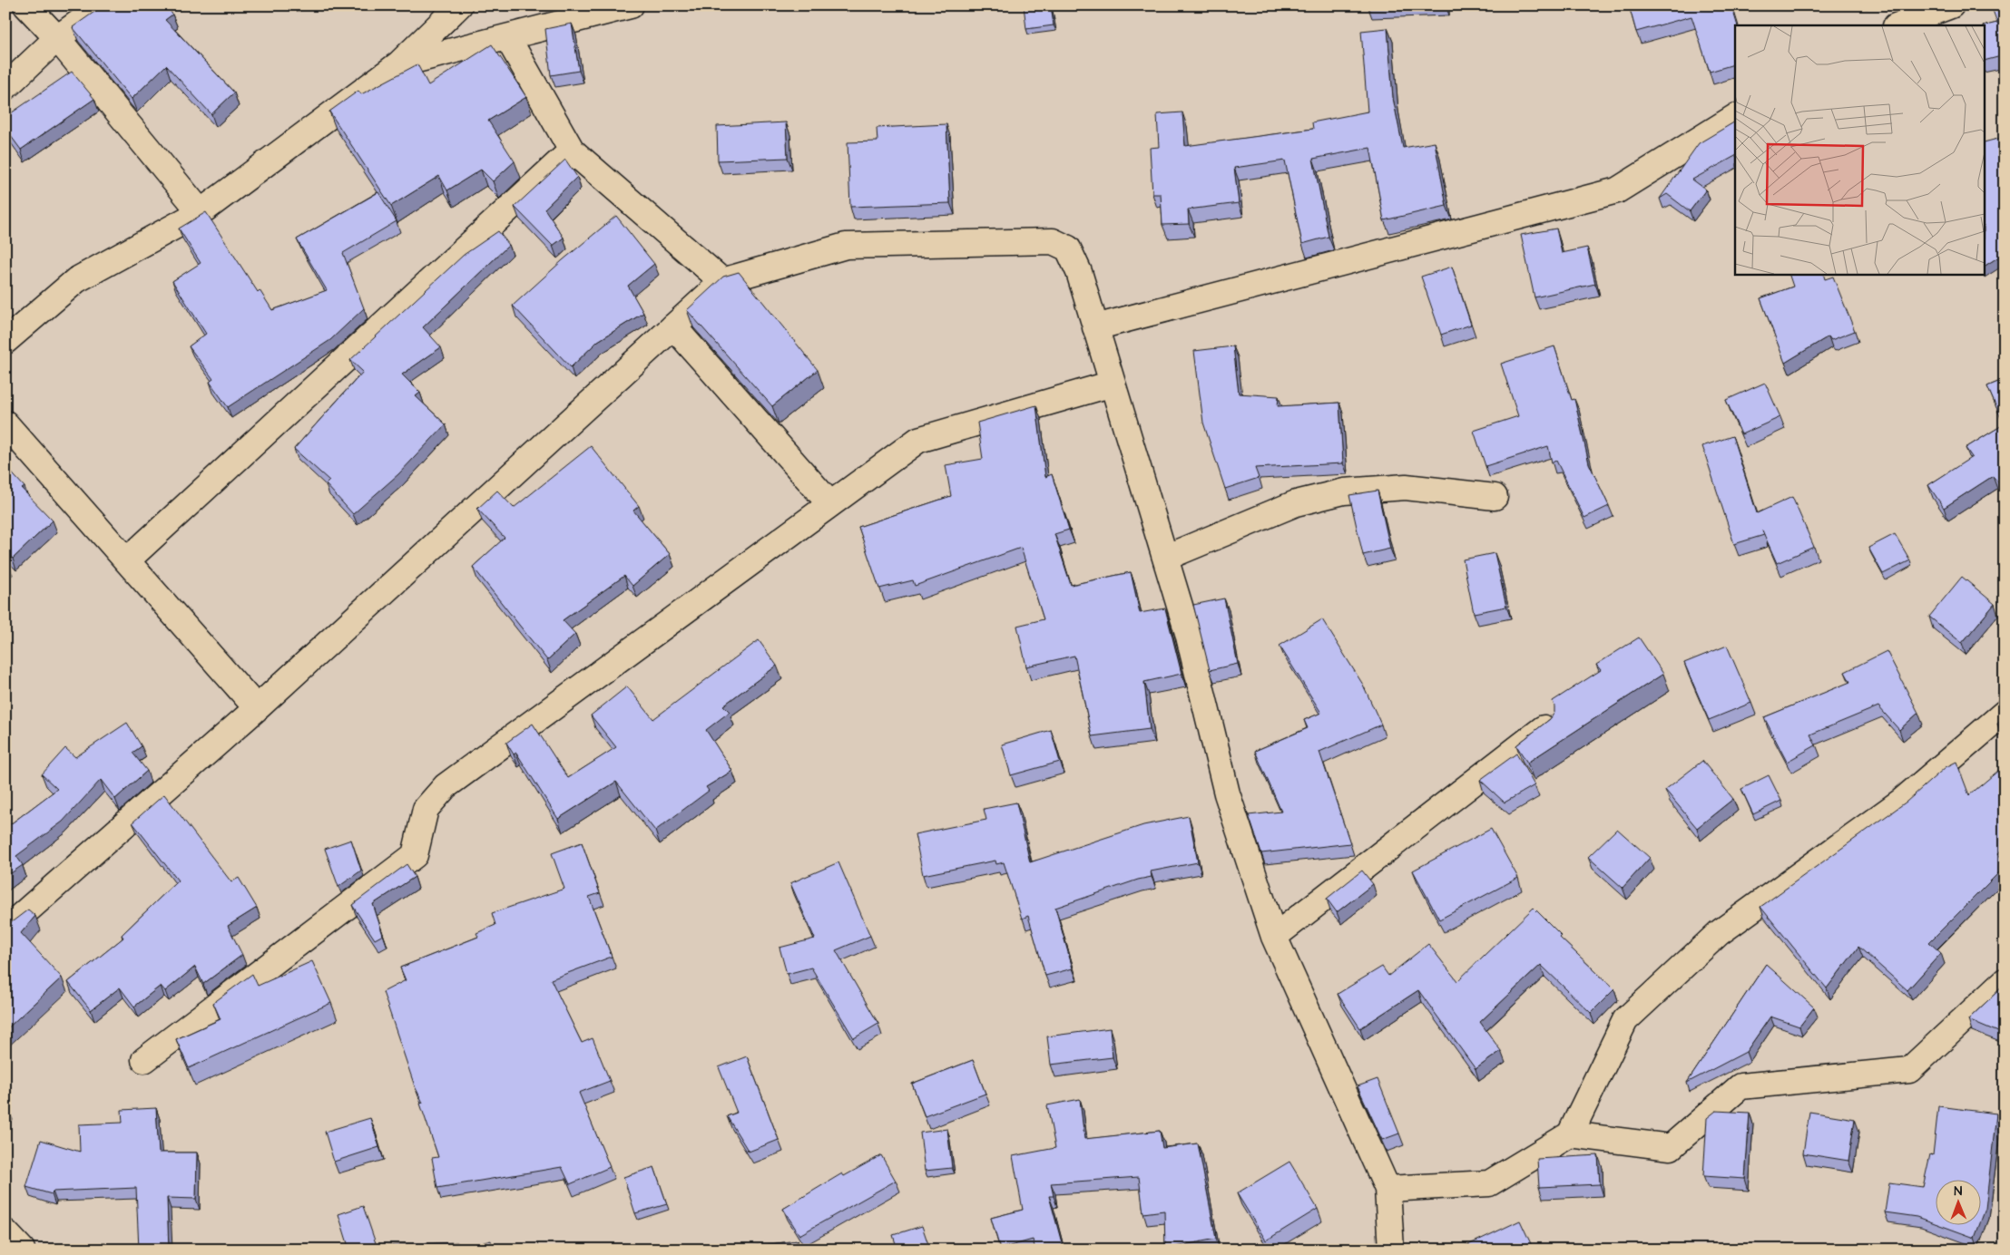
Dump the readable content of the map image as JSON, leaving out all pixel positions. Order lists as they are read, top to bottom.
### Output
{
  "north": "top"
}
